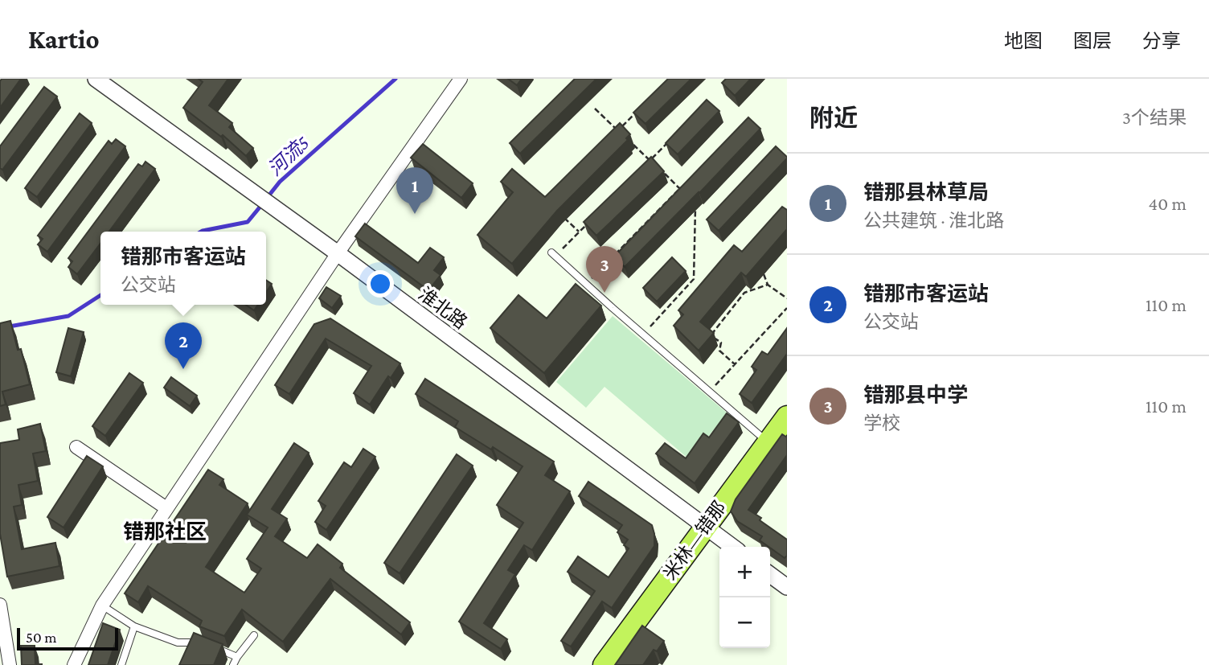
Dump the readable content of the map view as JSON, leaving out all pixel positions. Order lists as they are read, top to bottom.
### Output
{
  "streets": {
    "highway": ["米林—错那"],
    "street": ["淮北路"]
  },
  "crossings": [
    ["淮北路", "米林—错那"]
  ],
  "districts": ["错那社区"],
  "water": ["河流5"],
  "scale_bar": "50 m",
  "page": {
    "header": "Kartio",
    "nav": ["地图", "图层", "分享"],
    "heading": ["附近", "3个结果"],
    "list": [
      {
        "mark": "1",
        "name": "错那县林草局",
        "note": "公共建筑 · 淮北路",
        "value": "40 m"
      },
      {
        "mark": "2",
        "name": "错那市客运站",
        "note": "公交站",
        "value": "110 m"
      },
      {
        "mark": "3",
        "name": "错那县中学",
        "note": "学校",
        "value": "110 m"
      }
    ],
    "pins": ["1", "3", "2"],
    "popup": ["错那市客运站", "公交站"],
    "map_buttons": ["+", "−"],
    "scale": "50 m"
  }
}
